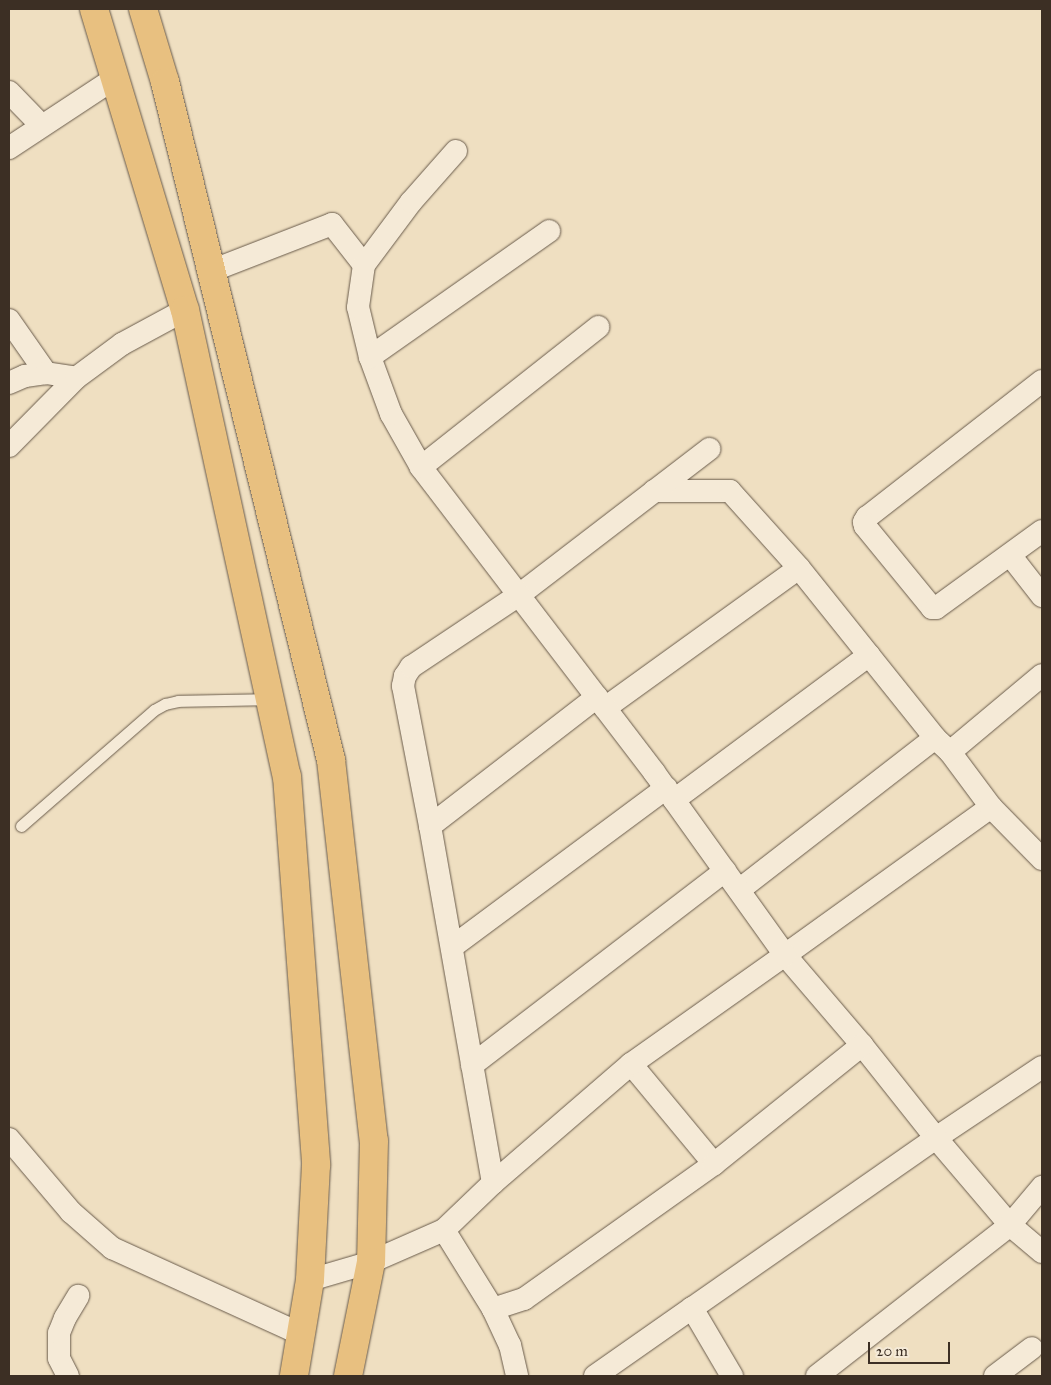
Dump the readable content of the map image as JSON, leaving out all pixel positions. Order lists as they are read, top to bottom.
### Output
{
  "scale_bar": "20 m"
}
